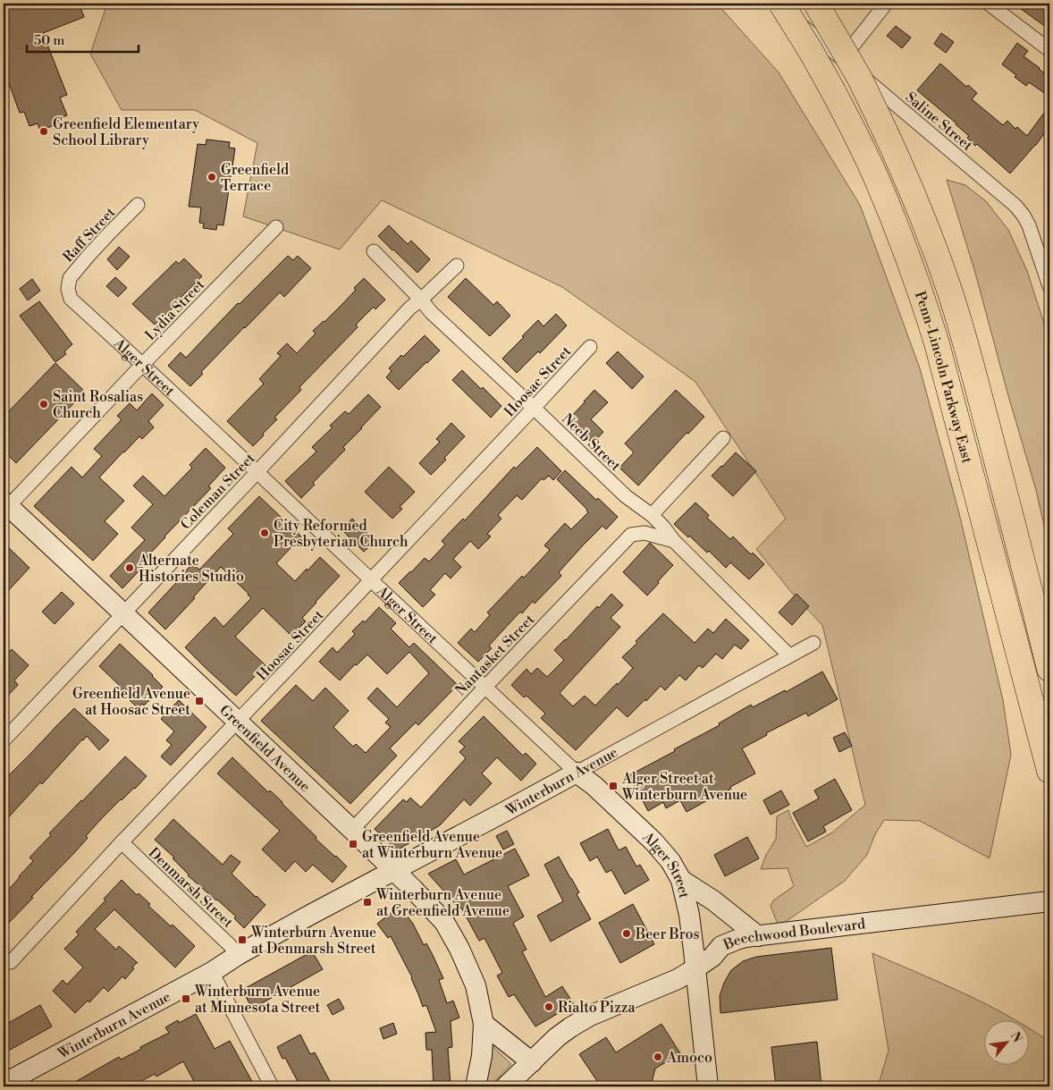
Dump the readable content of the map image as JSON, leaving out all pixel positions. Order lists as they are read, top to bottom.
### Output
{
  "streets": {
    "highway": ["Penn-Lincoln Parkway East"],
    "main road": [
      "Alger Street",
      "Greenfield Avenue",
      "Winterburn Avenue",
      "Beechwood Boulevard"
    ],
    "street": [
      "Saline Street",
      "Raff Street",
      "Lydia Street",
      "Hoosac Street",
      "Neeb Street",
      "Coleman Street",
      "Nantasket Street",
      "Denmarsh Street"
    ]
  },
  "crossings": [
    ["Raff Street", "Alger Street"],
    ["Lydia Street", "Alger Street"],
    ["Lydia Street", "Greenfield Avenue"],
    ["Alger Street", "Hoosac Street"],
    ["Alger Street", "Coleman Street"],
    ["Alger Street", "Nantasket Street"],
    ["Alger Street", "Winterburn Avenue"],
    ["Alger Street", "Beechwood Boulevard"],
    ["Hoosac Street", "Neeb Street"],
    ["Hoosac Street", "Greenfield Avenue"],
    ["Hoosac Street", "Denmarsh Street"],
    ["Neeb Street", "Coleman Street"],
    ["Neeb Street", "Nantasket Street"],
    ["Neeb Street", "Winterburn Avenue"],
    ["Coleman Street", "Greenfield Avenue"],
    ["Nantasket Street", "Greenfield Avenue"],
    ["Greenfield Avenue", "Winterburn Avenue"],
    ["Winterburn Avenue", "Denmarsh Street"]
  ],
  "places": {
    "other": [
      "Greenfield Elementary School Library",
      "Greenfield Terrace",
      "Saint Rosalias Church",
      "City Reformed Presbyterian Church",
      "Alternate Histories Studio",
      "Beer Bros",
      "Rialto Pizza",
      "Amoco"
    ],
    "transit": [
      "Greenfield Avenue at Hoosac Street",
      "Alger Street at Winterburn Avenue",
      "Greenfield Avenue at Winterburn Avenue",
      "Winterburn Avenue at Greenfield Avenue",
      "Winterburn Avenue at Denmarsh Street",
      "Winterburn Avenue at Minnesota Street"
    ]
  },
  "scale_bar": "50 m",
  "north": "top right"
}
